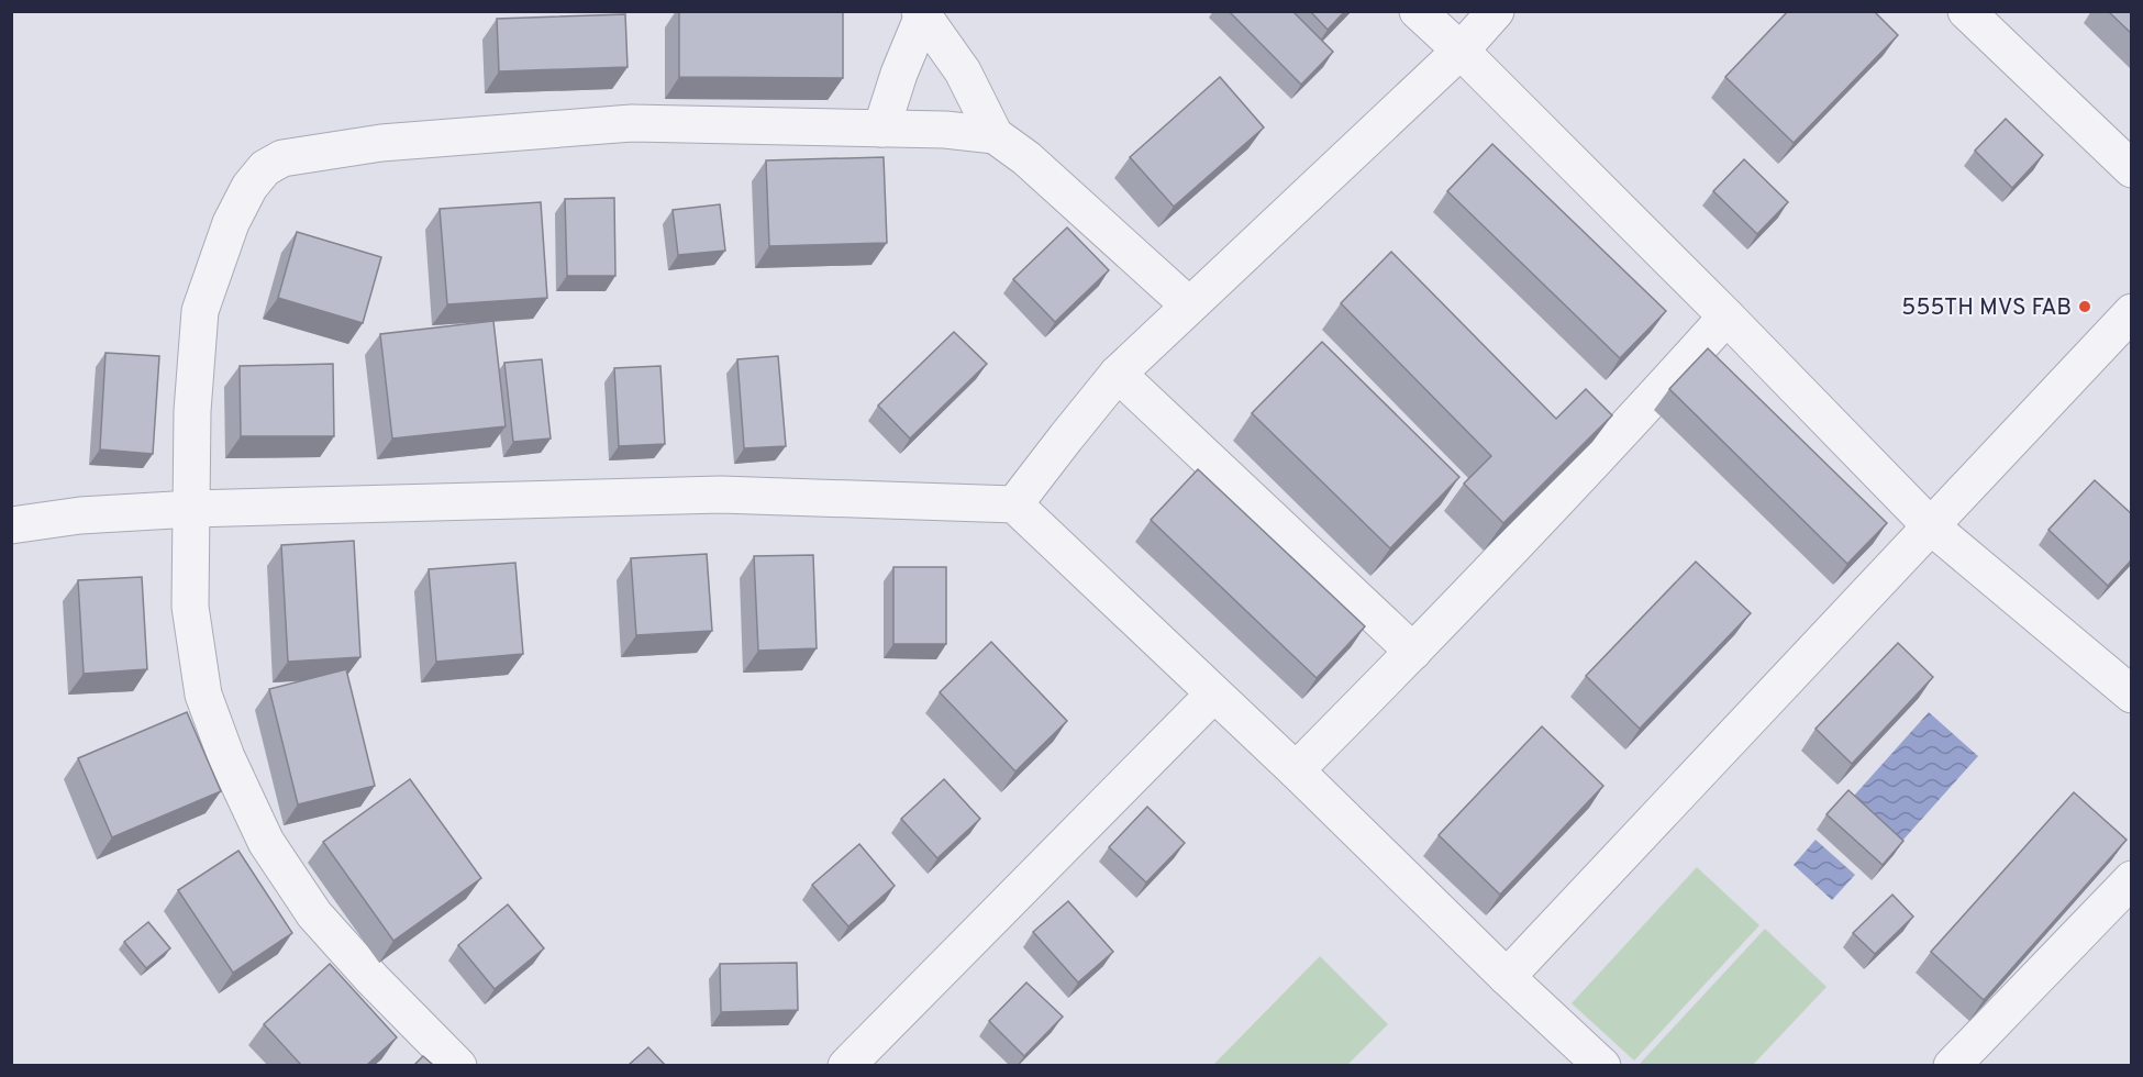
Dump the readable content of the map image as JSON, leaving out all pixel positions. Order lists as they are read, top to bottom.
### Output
{
  "places": ["555TH MVS FAB"]
}
